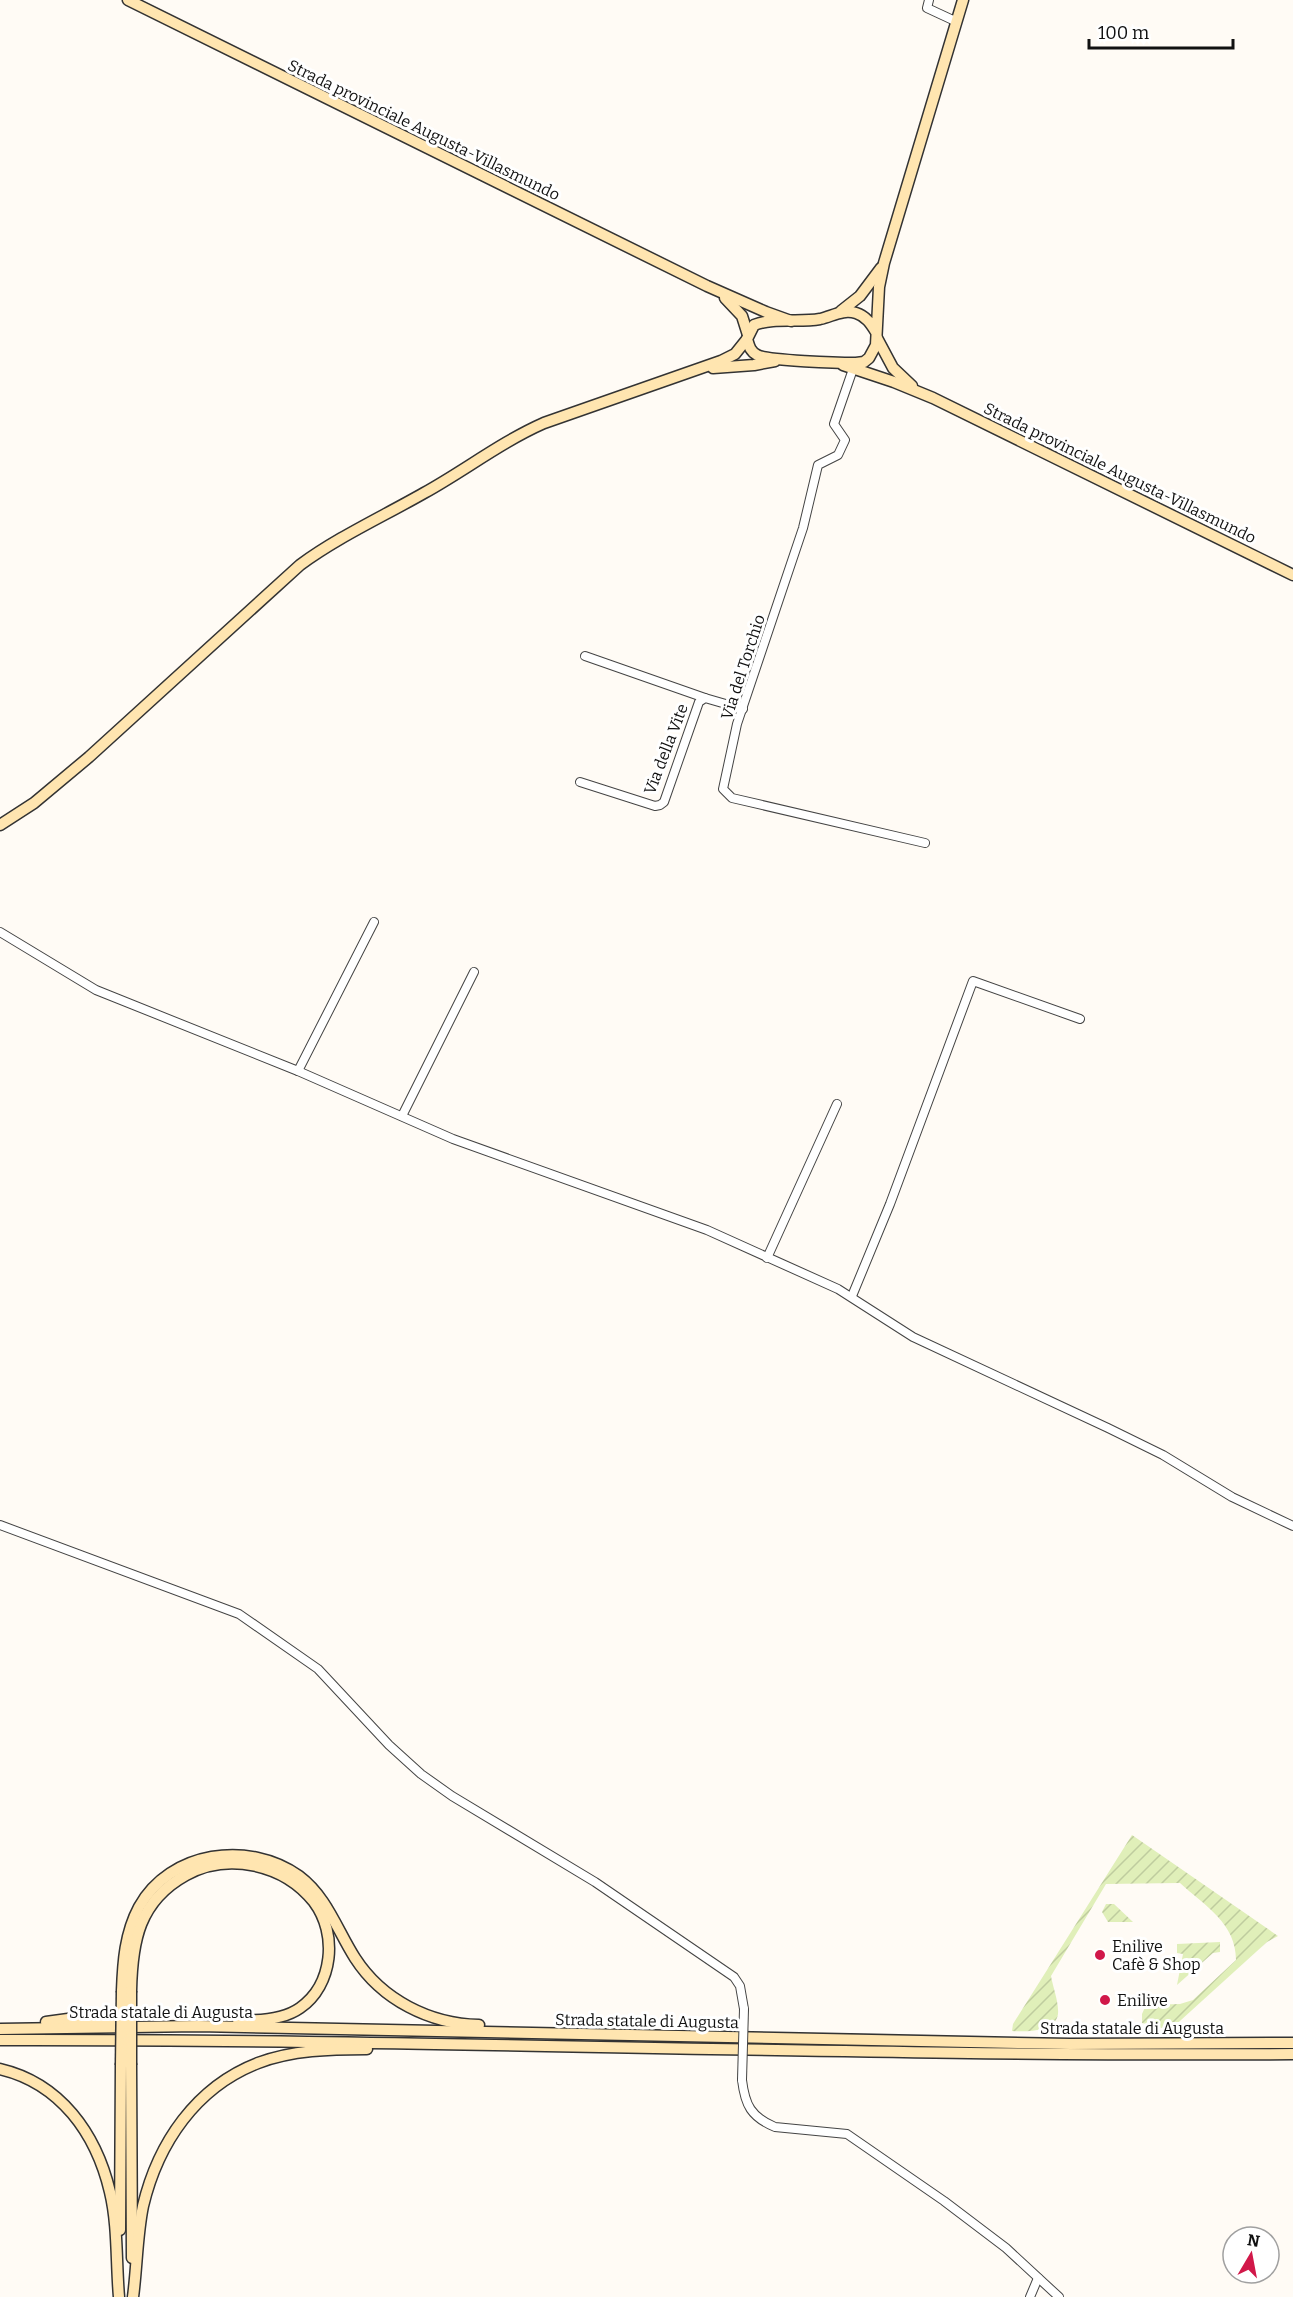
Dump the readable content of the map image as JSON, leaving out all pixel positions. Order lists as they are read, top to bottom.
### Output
{
  "streets": {
    "main road": ["Strada provinciale Augusta-Villasmundo", "Strada statale di Augusta"],
    "street": ["Via del Torchio", "Via della Vite"]
  },
  "crossings": [
    ["Via del Torchio", "Via della Vite"]
  ],
  "places": ["Enilive Cafè & Shop", "Enilive"],
  "scale_bar": "100 m",
  "north": "top"
}
